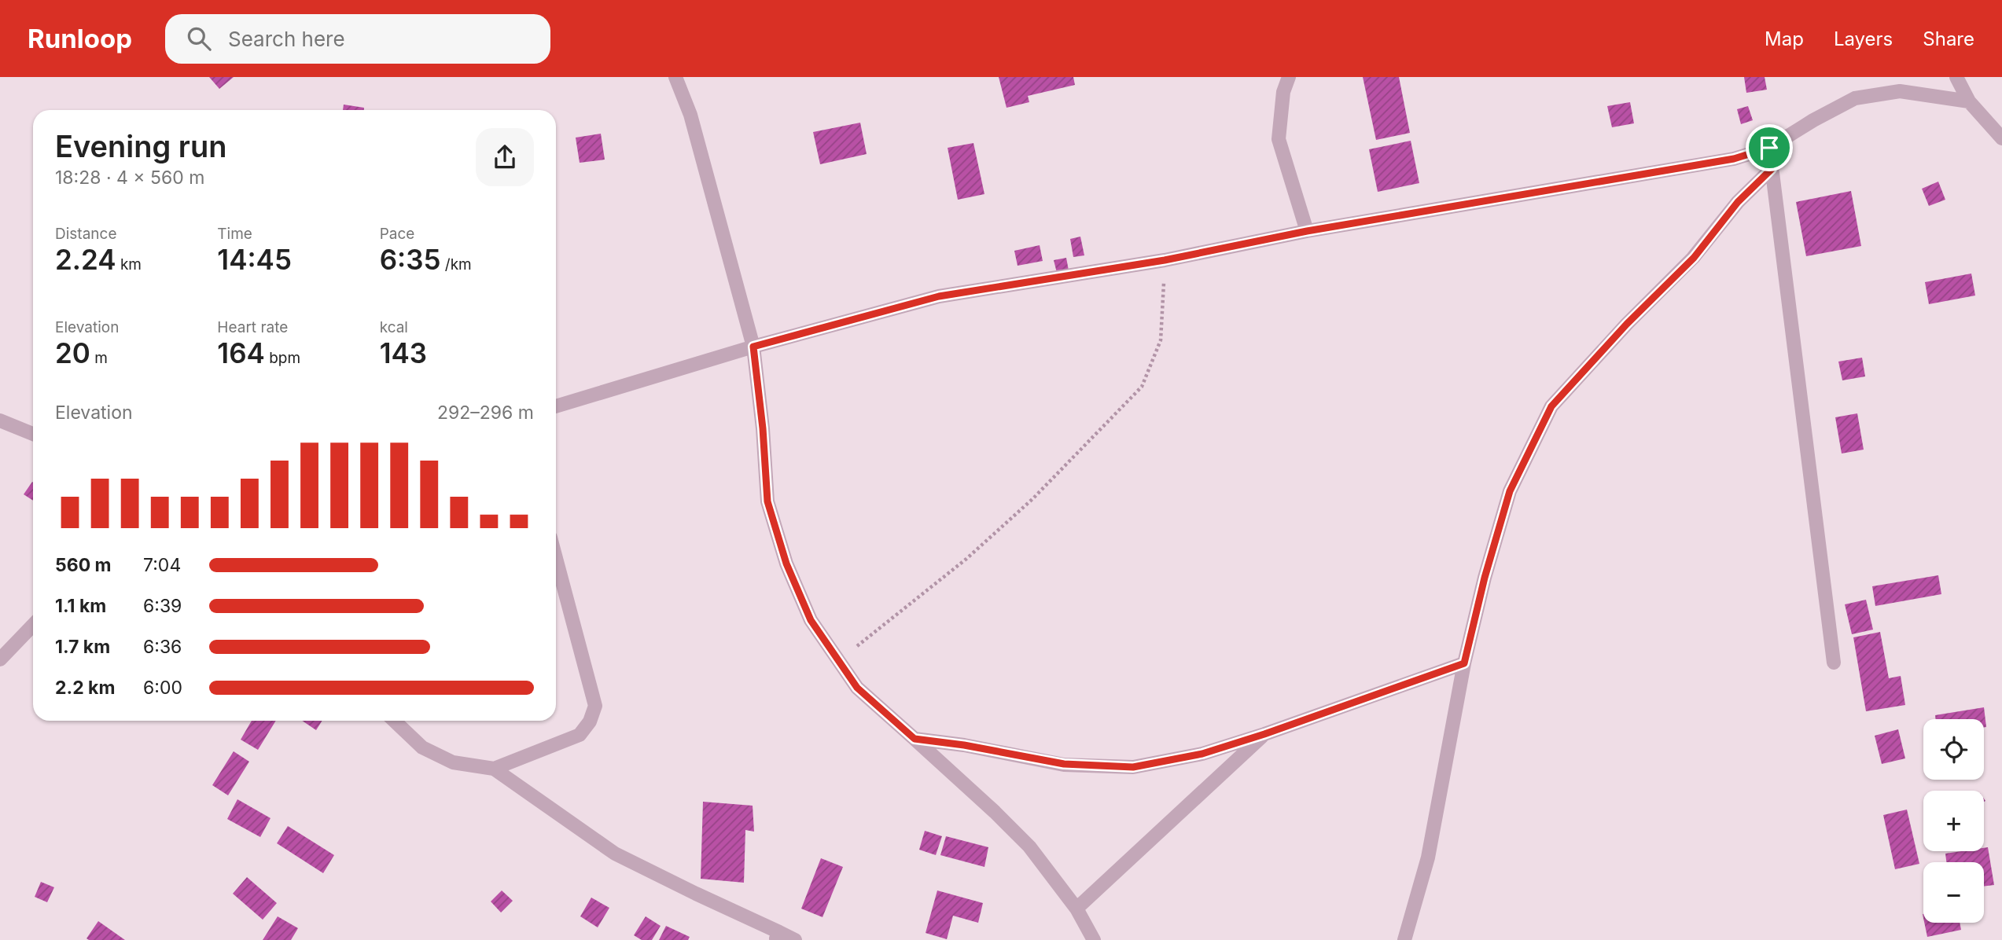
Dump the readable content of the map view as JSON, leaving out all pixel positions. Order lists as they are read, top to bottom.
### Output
{
  "page": {
    "header": "Runloop",
    "search": "Search here",
    "nav": ["Map", "Layers", "Share"],
    "heading": ["Evening run", "18:28 · 4 × 560 m"],
    "stats": [
      ["Distance", "2.24 km"],
      ["Time", "14:45"],
      ["Pace", "6:35 /km"],
      ["Elevation", "20 m"],
      ["Heart rate", "164 bpm"],
      ["kcal", "143"]
    ],
    "chart": ["Elevation", "292–296 m"],
    "list": [
      {
        "name": "560 m",
        "note": "7:04"
      },
      {
        "name": "1.1 km",
        "note": "6:39"
      },
      {
        "name": "1.7 km",
        "note": "6:36"
      },
      {
        "name": "2.2 km",
        "note": "6:00"
      }
    ],
    "map_buttons": ["+", "−"]
  }
}
